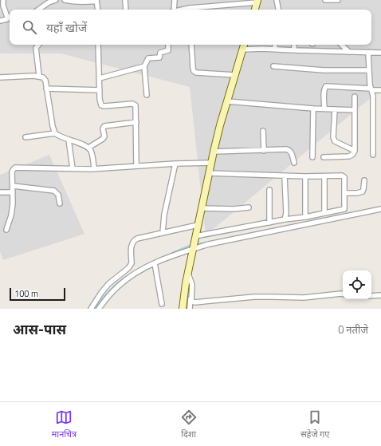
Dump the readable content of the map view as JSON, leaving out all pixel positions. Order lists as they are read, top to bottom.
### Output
{
  "scale_bar": "100 m",
  "page": {
    "search": "यहाँ खोजें",
    "scale": "100 m",
    "heading": ["आस-पास", "0 नतीजे"],
    "nav": ["मानचित्र", "दिशा", "सहेजे गए"]
  }
}
